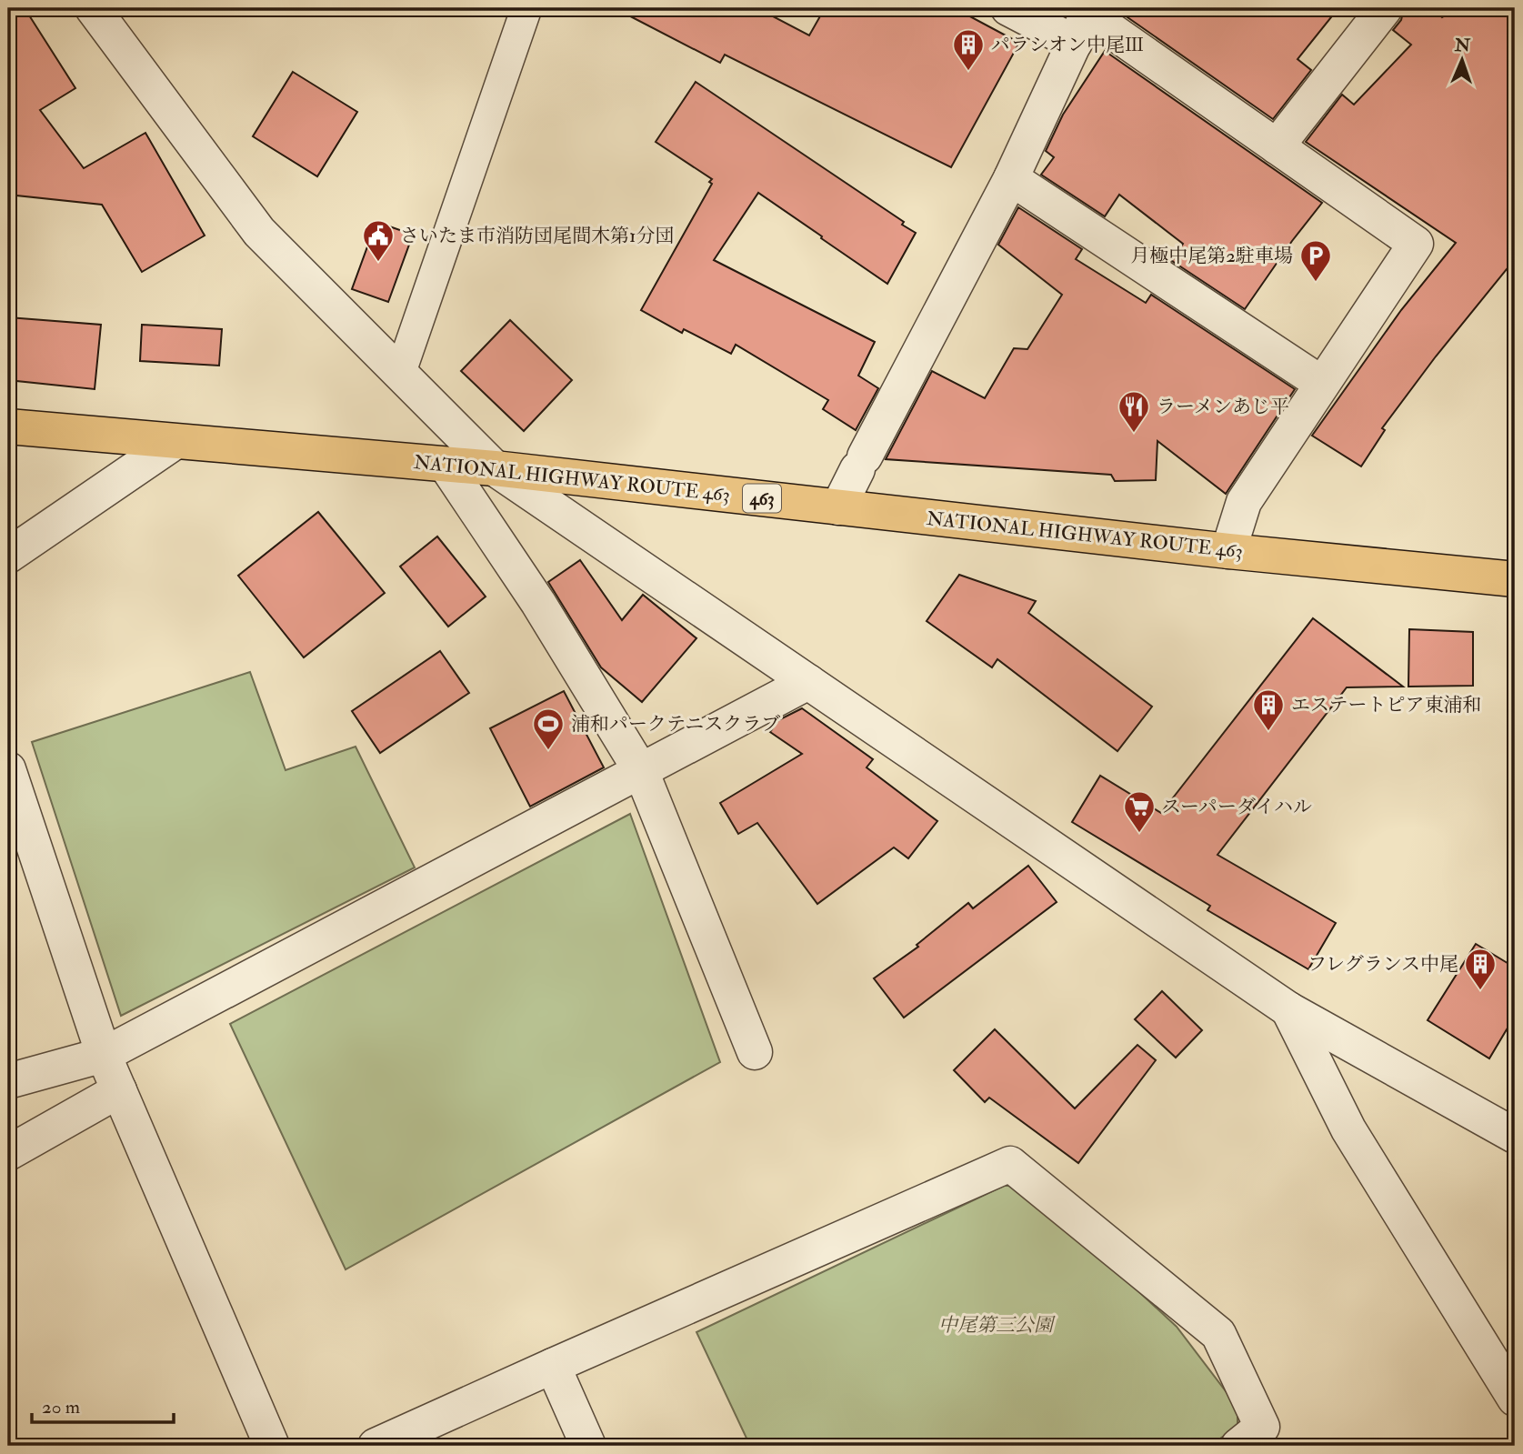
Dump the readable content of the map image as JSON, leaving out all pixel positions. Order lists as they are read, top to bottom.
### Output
{
  "streets": {
    "highway": ["NATIONAL HIGHWAY ROUTE 463", "463"]
  },
  "parks": ["中尾第三公園"],
  "places": {
    "building": ["パラシオン中尾Ⅲ", "エステートピア東浦和", "フレグランス中尾"],
    "public building": ["さいたま市消防団尾間木第1分団"],
    "parking": ["月極中尾第2駐車場"],
    "restaurant": ["ラーメンあじ平"],
    "sports": ["浦和パークテニスクラブ"],
    "supermarket": ["スーパーダイハル"]
  },
  "scale_bar": "20 m",
  "north": "top"
}
